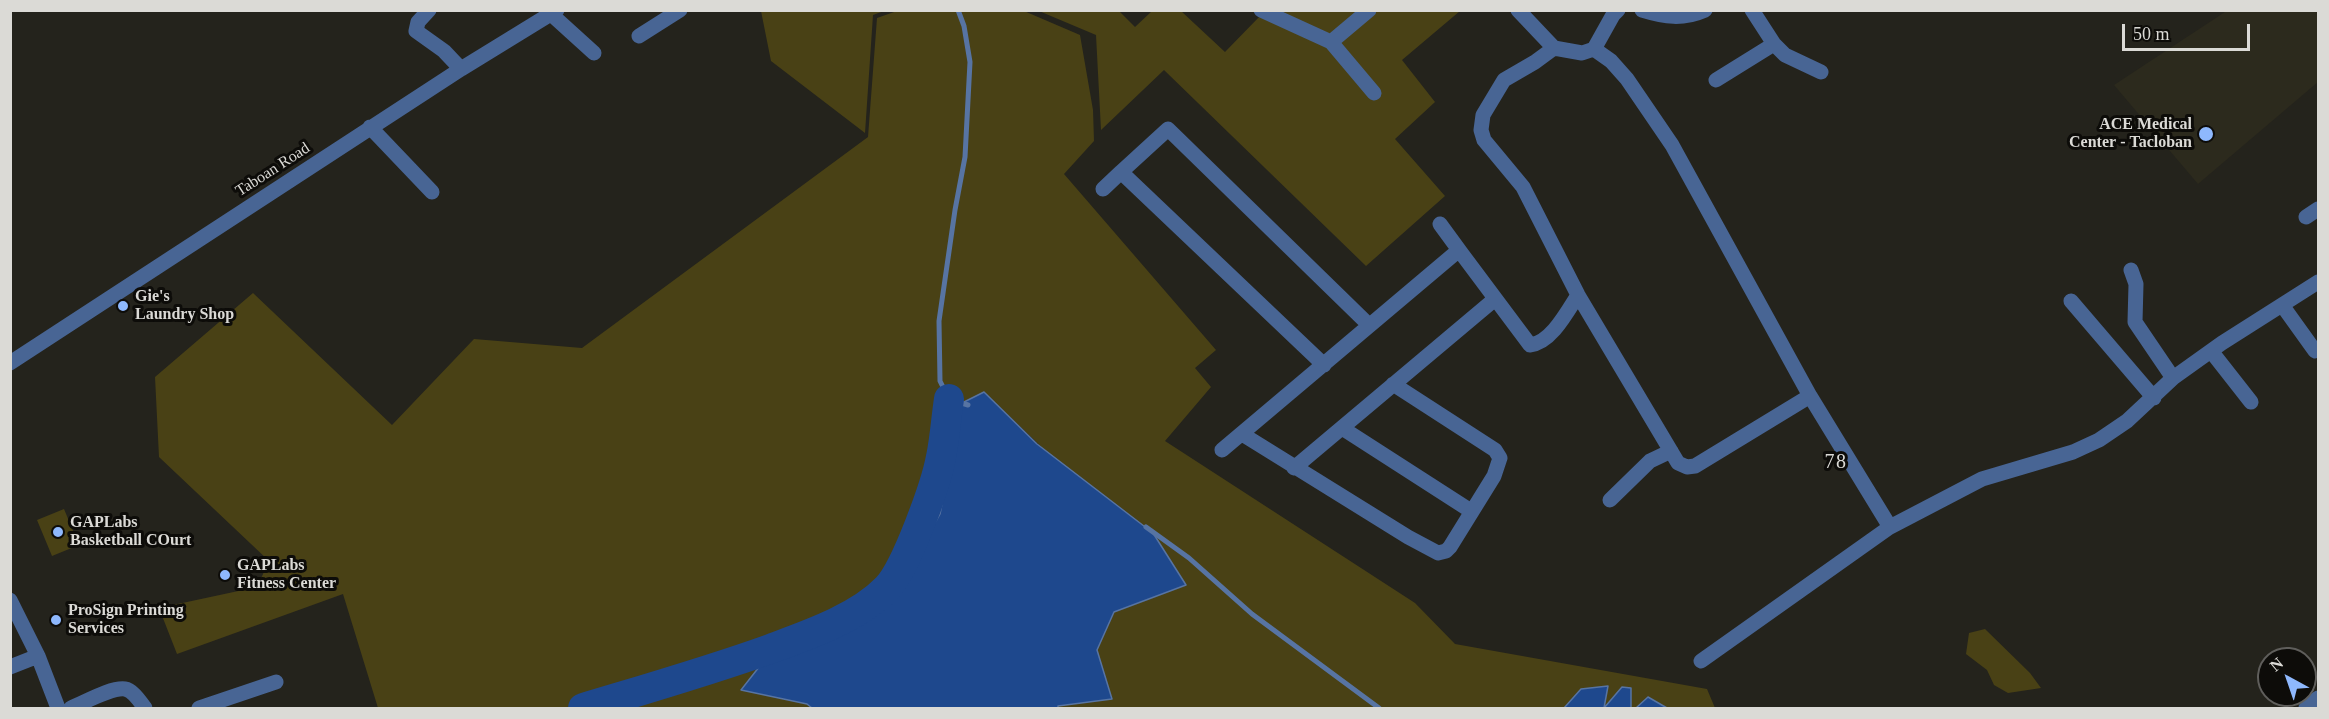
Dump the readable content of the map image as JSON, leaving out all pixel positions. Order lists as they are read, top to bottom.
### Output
{
  "streets": {
    "street": ["Taboan Road"]
  },
  "districts": ["78"],
  "places": [
    "ACE Medical Center - Tacloban",
    "Gie's Laundry Shop",
    "GAPLabs Basketball COurt",
    "GAPLabs Fitness Center",
    "ProSign Printing Services"
  ],
  "scale_bar": "50 m",
  "north": "top left"
}
